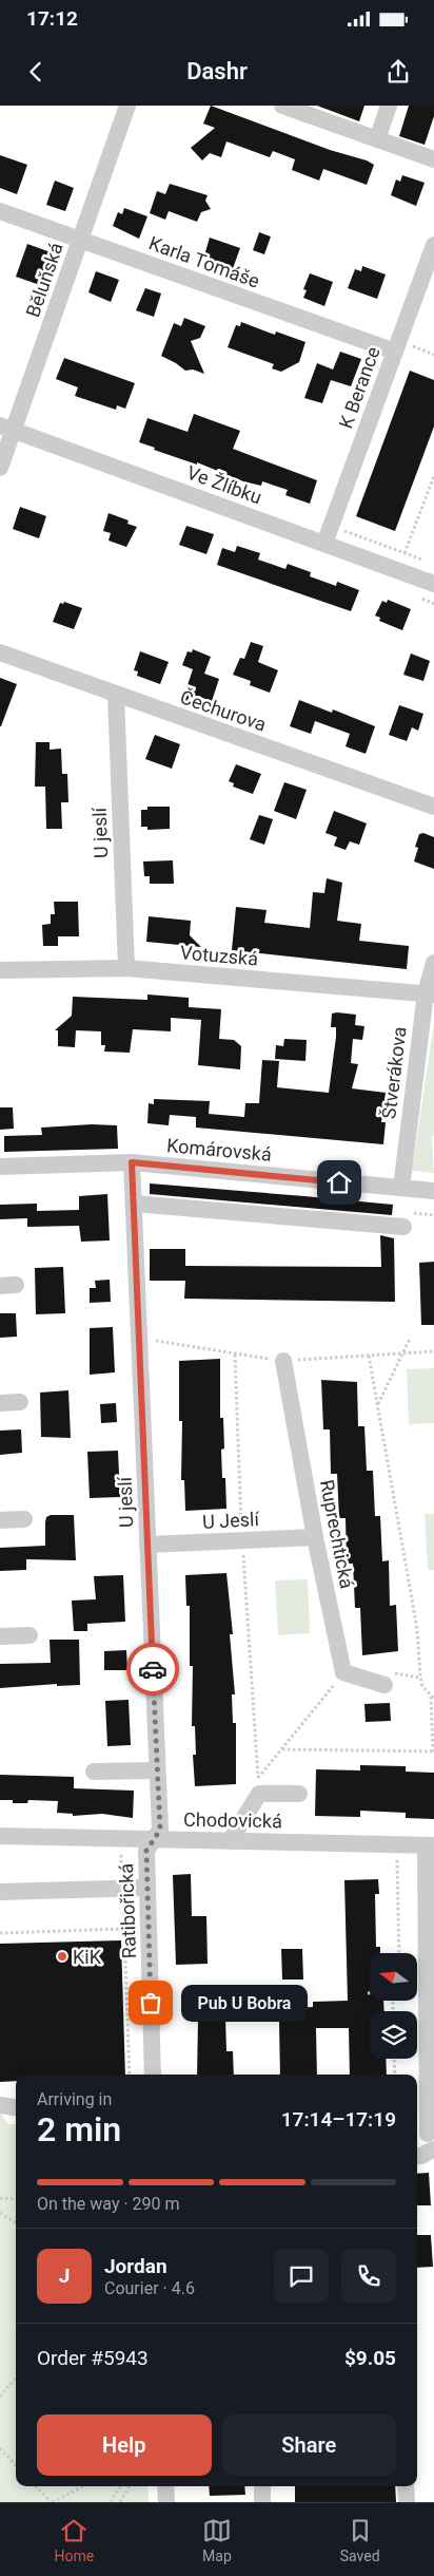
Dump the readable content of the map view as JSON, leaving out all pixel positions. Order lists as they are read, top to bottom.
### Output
{
  "streets": {
    "street": [
      "Karla Tomáše",
      "Běluňská",
      "K Berance",
      "Ve Žlíbku",
      "Čechurova",
      "U jeslí",
      "Votuzská",
      "Štverákova",
      "Komárovská",
      "U Jeslí",
      "Ruprechtická",
      "Chodovická",
      "Ratibořická"
    ]
  },
  "crossings": [
    ["Karla Tomáše", "Běluňská"],
    ["Karla Tomáše", "K Berance"],
    ["Běluňská", "Ve Žlíbku"],
    ["K Berance", "Ve Žlíbku"],
    ["Čechurova", "U jeslí"],
    ["U jeslí", "Votuzská"],
    ["U jeslí", "Komárovská"],
    ["U jeslí", "U Jeslí"],
    ["U jeslí", "Chodovická"],
    ["U jeslí", "Ratibořická"],
    ["Votuzská", "Štverákova"],
    ["Štverákova", "Komárovská"],
    ["U Jeslí", "Ruprechtická"],
    ["Chodovická", "Ratibořická"]
  ],
  "places": ["KiK", "Pub U Bobra"],
  "north": "left",
  "page": {
    "status": "17:12",
    "header": "Dashr",
    "bubble": "Pub U Bobra",
    "heading": ["2 min", "Arriving in", "17:14–17:19"],
    "panel": [
      "Jordan",
      "Courier · 4.6",
      "Order #5943",
      "$9.05"
    ],
    "bar": "On the way · 290 m",
    "round": "J",
    "buttons": ["Help", "Share"],
    "tabs": ["Home", "Map", "Saved"]
  }
}
